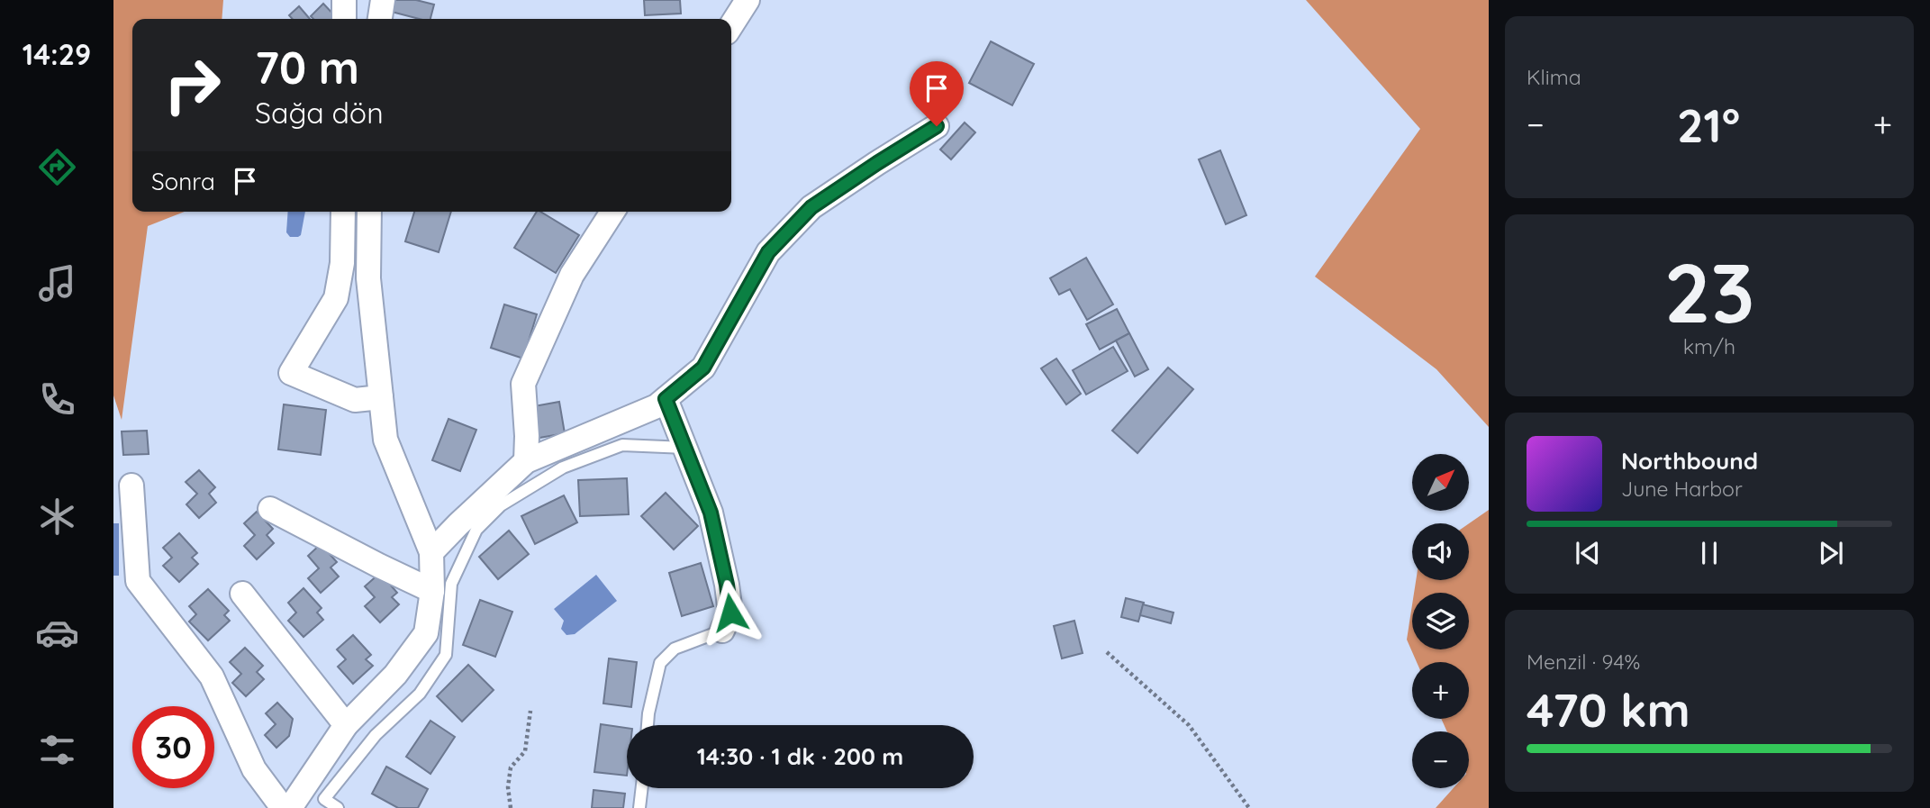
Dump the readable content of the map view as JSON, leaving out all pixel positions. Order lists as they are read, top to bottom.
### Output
{
  "north": "top right",
  "page": {
    "tabs": "14:29",
    "tile": [
      "Klima",
      ["23", "km/h"],
      ["Menzil · 94%", "470 km"]
    ],
    "turn": ["70 m", "Sağa dön"],
    "heat": ["−", "21°", "+"],
    "then": "Sonra",
    "song": ["Northbound", "June Harbor"],
    "map_buttons": ["+", "−"],
    "limit": "30",
    "trip": "14:30 · 1 dk · 200 m"
  }
}
